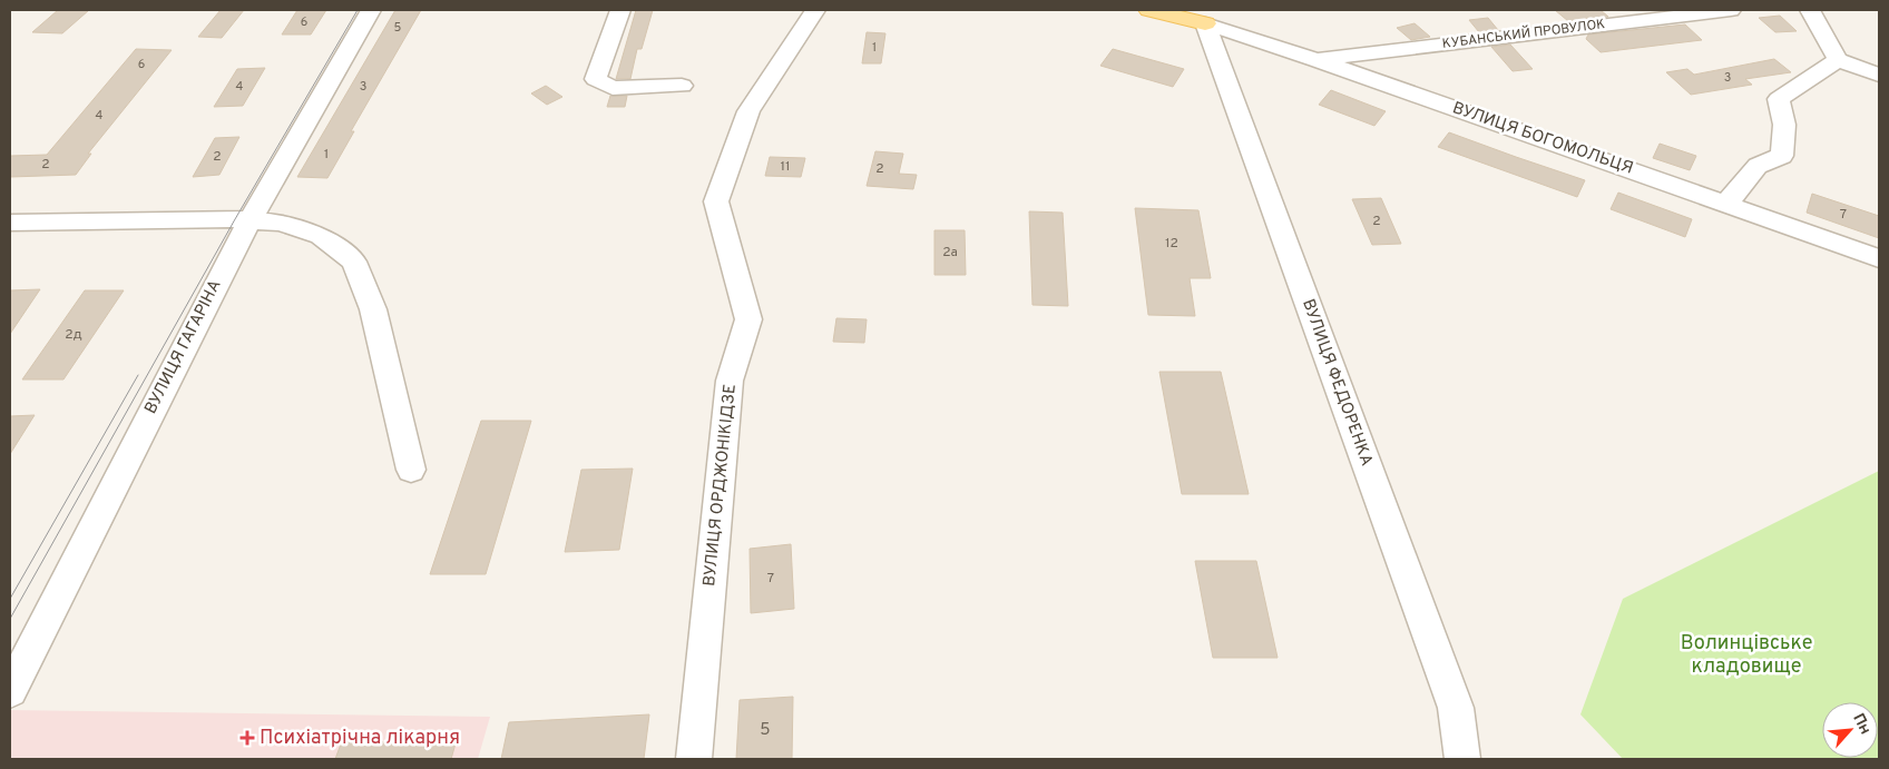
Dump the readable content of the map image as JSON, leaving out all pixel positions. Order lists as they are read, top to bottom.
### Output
{
  "streets": {
    "street": [
      "КУБАНСЬКИЙ ПРОВУЛОК",
      "ВУЛИЦЯ БОГОМОЛЬЦЯ",
      "ВУЛИЦЯ ГАГАРІНА",
      "ВУЛИЦЯ ФЕДОРЕНКА",
      "ВУЛИЦЯ ОРДЖОНІКІДЗЕ"
    ]
  },
  "crossings": [
    ["КУБАНСЬКИЙ ПРОВУЛОК", "ВУЛИЦЯ БОГОМОЛЬЦЯ"],
    ["ВУЛИЦЯ БОГОМОЛЬЦЯ", "ВУЛИЦЯ ФЕДОРЕНКА"]
  ],
  "parks": ["Волинцівське кладовище"],
  "places": {
    "health": ["Психіатрічна лікарня"]
  },
  "house_numbers": [
    "6",
    "5",
    "1",
    "6",
    "3",
    "4",
    "3",
    "4",
    "1",
    "2",
    "2",
    "11",
    "2",
    "7",
    "2",
    "12",
    "2а",
    "2д",
    "7",
    "5"
  ],
  "north": "top right"
}
